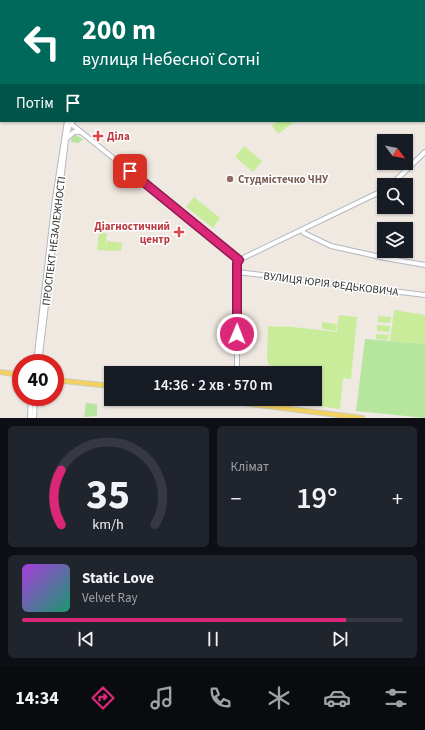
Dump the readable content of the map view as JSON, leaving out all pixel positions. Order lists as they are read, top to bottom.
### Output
{
  "streets": {
    "street": ["ПРОСПЕКТ НЕЗАЛЕЖНОСТІ", "ВУЛИЦЯ ЮРІЯ ФЕДЬКОВИЧА"]
  },
  "places": {
    "health": ["Діла", "Діагностичний центр"],
    "other": ["Студмістечко ЧНУ"]
  },
  "north": "bottom right",
  "page": {
    "turn": ["200 m", "вулиця Небесної Сотні"],
    "then": "Потім",
    "limit": "40",
    "trip": "14:36 · 2 хв · 570 m",
    "tile": "Клімат",
    "heat": ["−", "19°", "+"],
    "song": ["Static Love", "Velvet Ray"],
    "tabs": "14:34",
    "gauge": ["35", "km/h"]
  }
}
